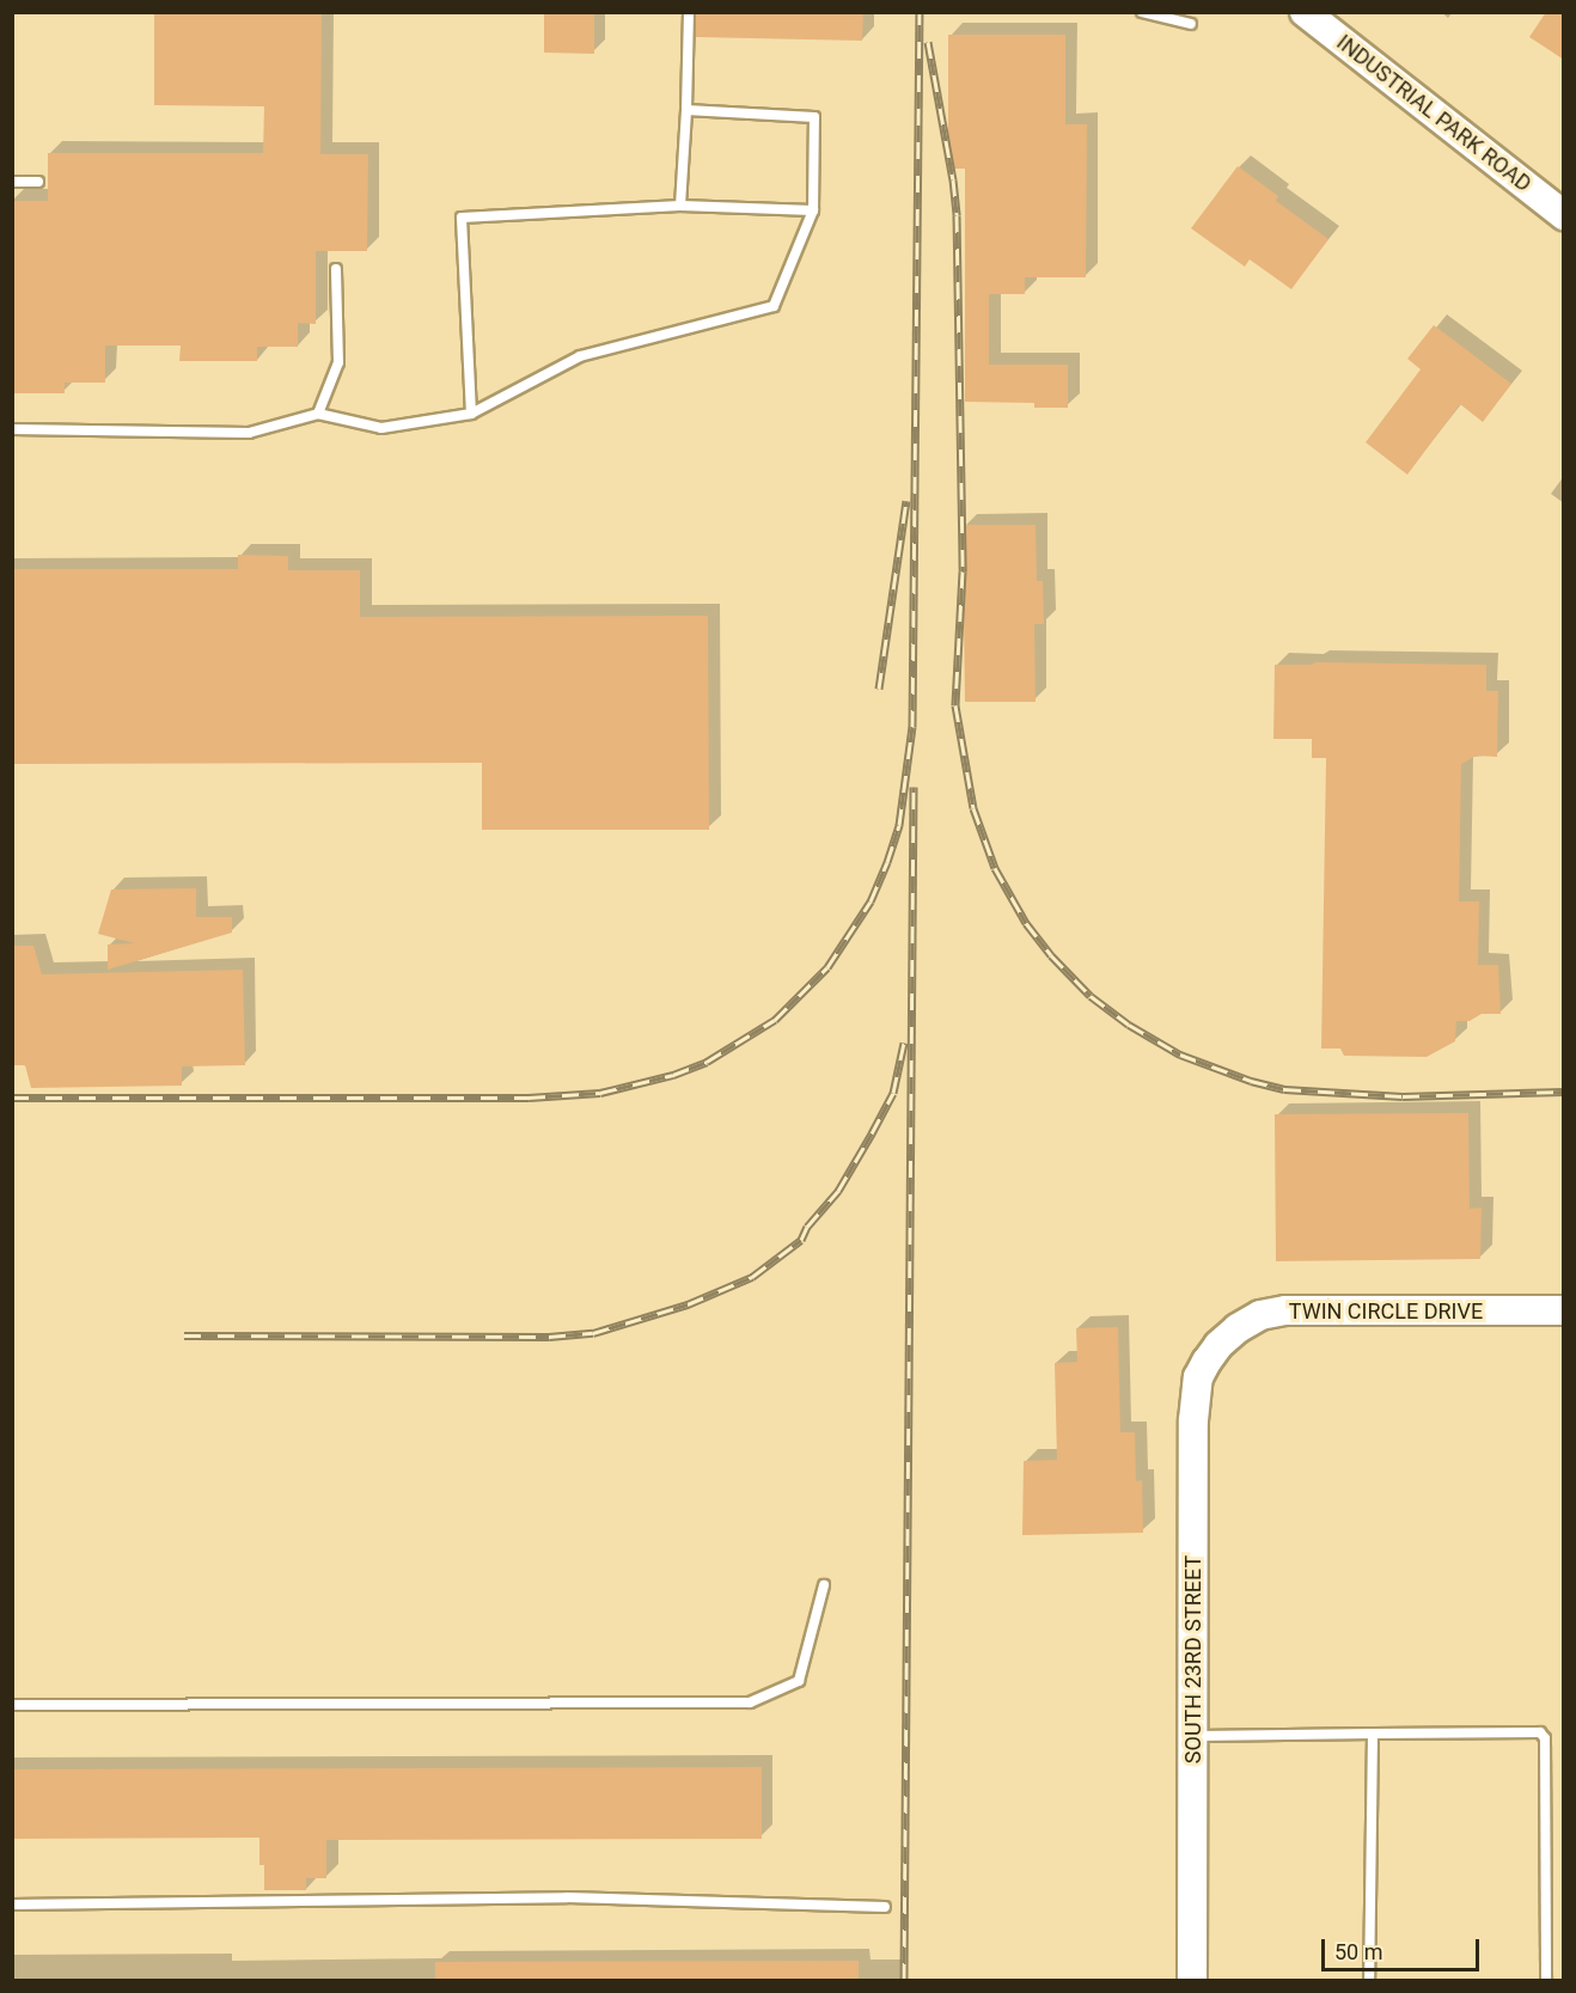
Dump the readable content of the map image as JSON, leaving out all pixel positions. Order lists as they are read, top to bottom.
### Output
{
  "streets": {
    "street": ["INDUSTRIAL PARK ROAD", "TWIN CIRCLE DRIVE", "SOUTH 23RD STREET"]
  },
  "crossings": [
    ["TWIN CIRCLE DRIVE", "SOUTH 23RD STREET"]
  ],
  "scale_bar": "50 m"
}
